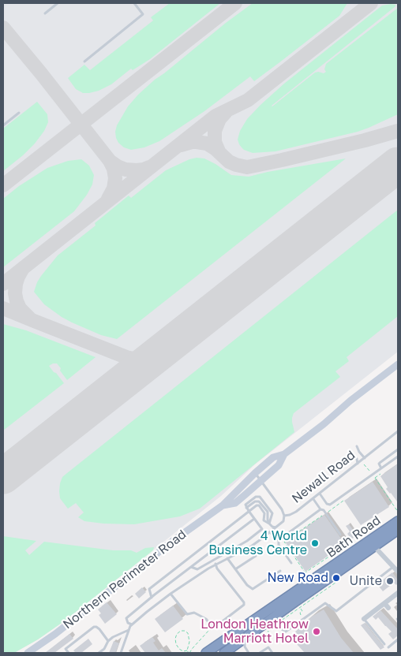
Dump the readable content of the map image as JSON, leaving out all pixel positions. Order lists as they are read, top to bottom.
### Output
{
  "streets": {
    "highway": ["Bath Road"],
    "street": ["Northern Perimeter Road"],
    "lane": ["Newall Road"]
  },
  "places": [
    "4 World Business Centre",
    "New Road",
    "Unite",
    "London Heathrow Marriott Hotel"
  ]
}
